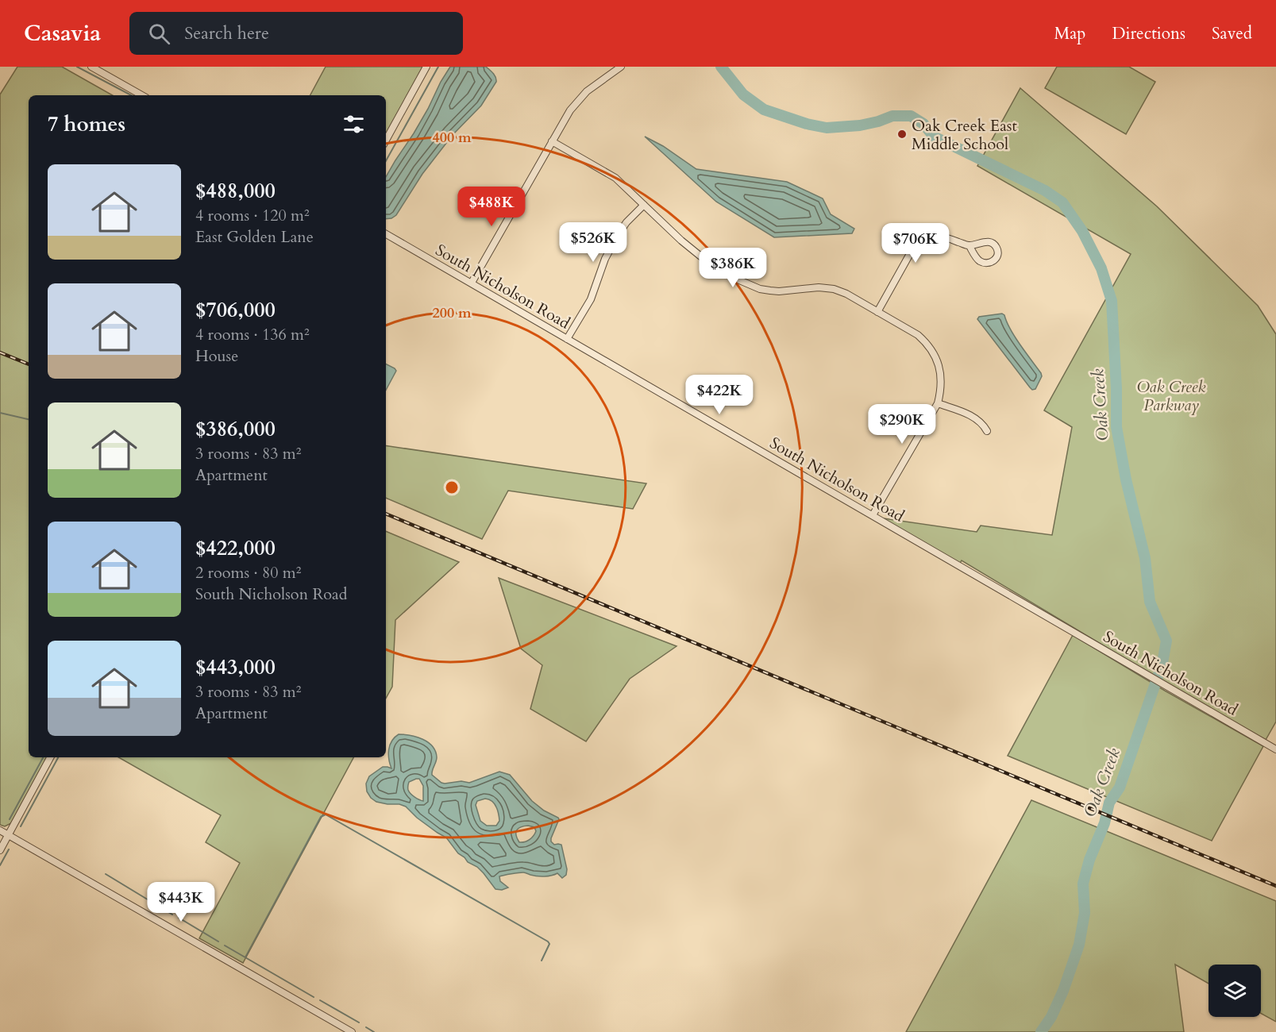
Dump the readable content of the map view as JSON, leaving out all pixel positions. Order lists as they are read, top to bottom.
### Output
{
  "streets": {
    "street": ["South Nicholson Road"]
  },
  "water": ["Oak Creek"],
  "parks": ["Oak Creek Parkway"],
  "places": ["Oak Creek East Middle School"],
  "page": {
    "header": "Casavia",
    "search": "Search here",
    "nav": ["Map", "Directions", "Saved"],
    "heading": "7 homes",
    "list": [
      {
        "name": "$488,000",
        "note": "4 rooms · 120 m² · East Golden Lane"
      },
      {
        "name": "$706,000",
        "note": "4 rooms · 136 m² · House"
      },
      {
        "name": "$386,000",
        "note": "3 rooms · 83 m² · Apartment"
      },
      {
        "name": "$422,000",
        "note": "2 rooms · 80 m² · South Nicholson Road"
      },
      {
        "name": "$443,000",
        "note": "3 rooms · 83 m² · Apartment"
      }
    ],
    "price": [
      "$488K",
      "$526K",
      "$706K",
      "$386K",
      "$422K",
      "$290K",
      "$443K"
    ]
  },
  "rings": ["400 m", "200 m"]
}
